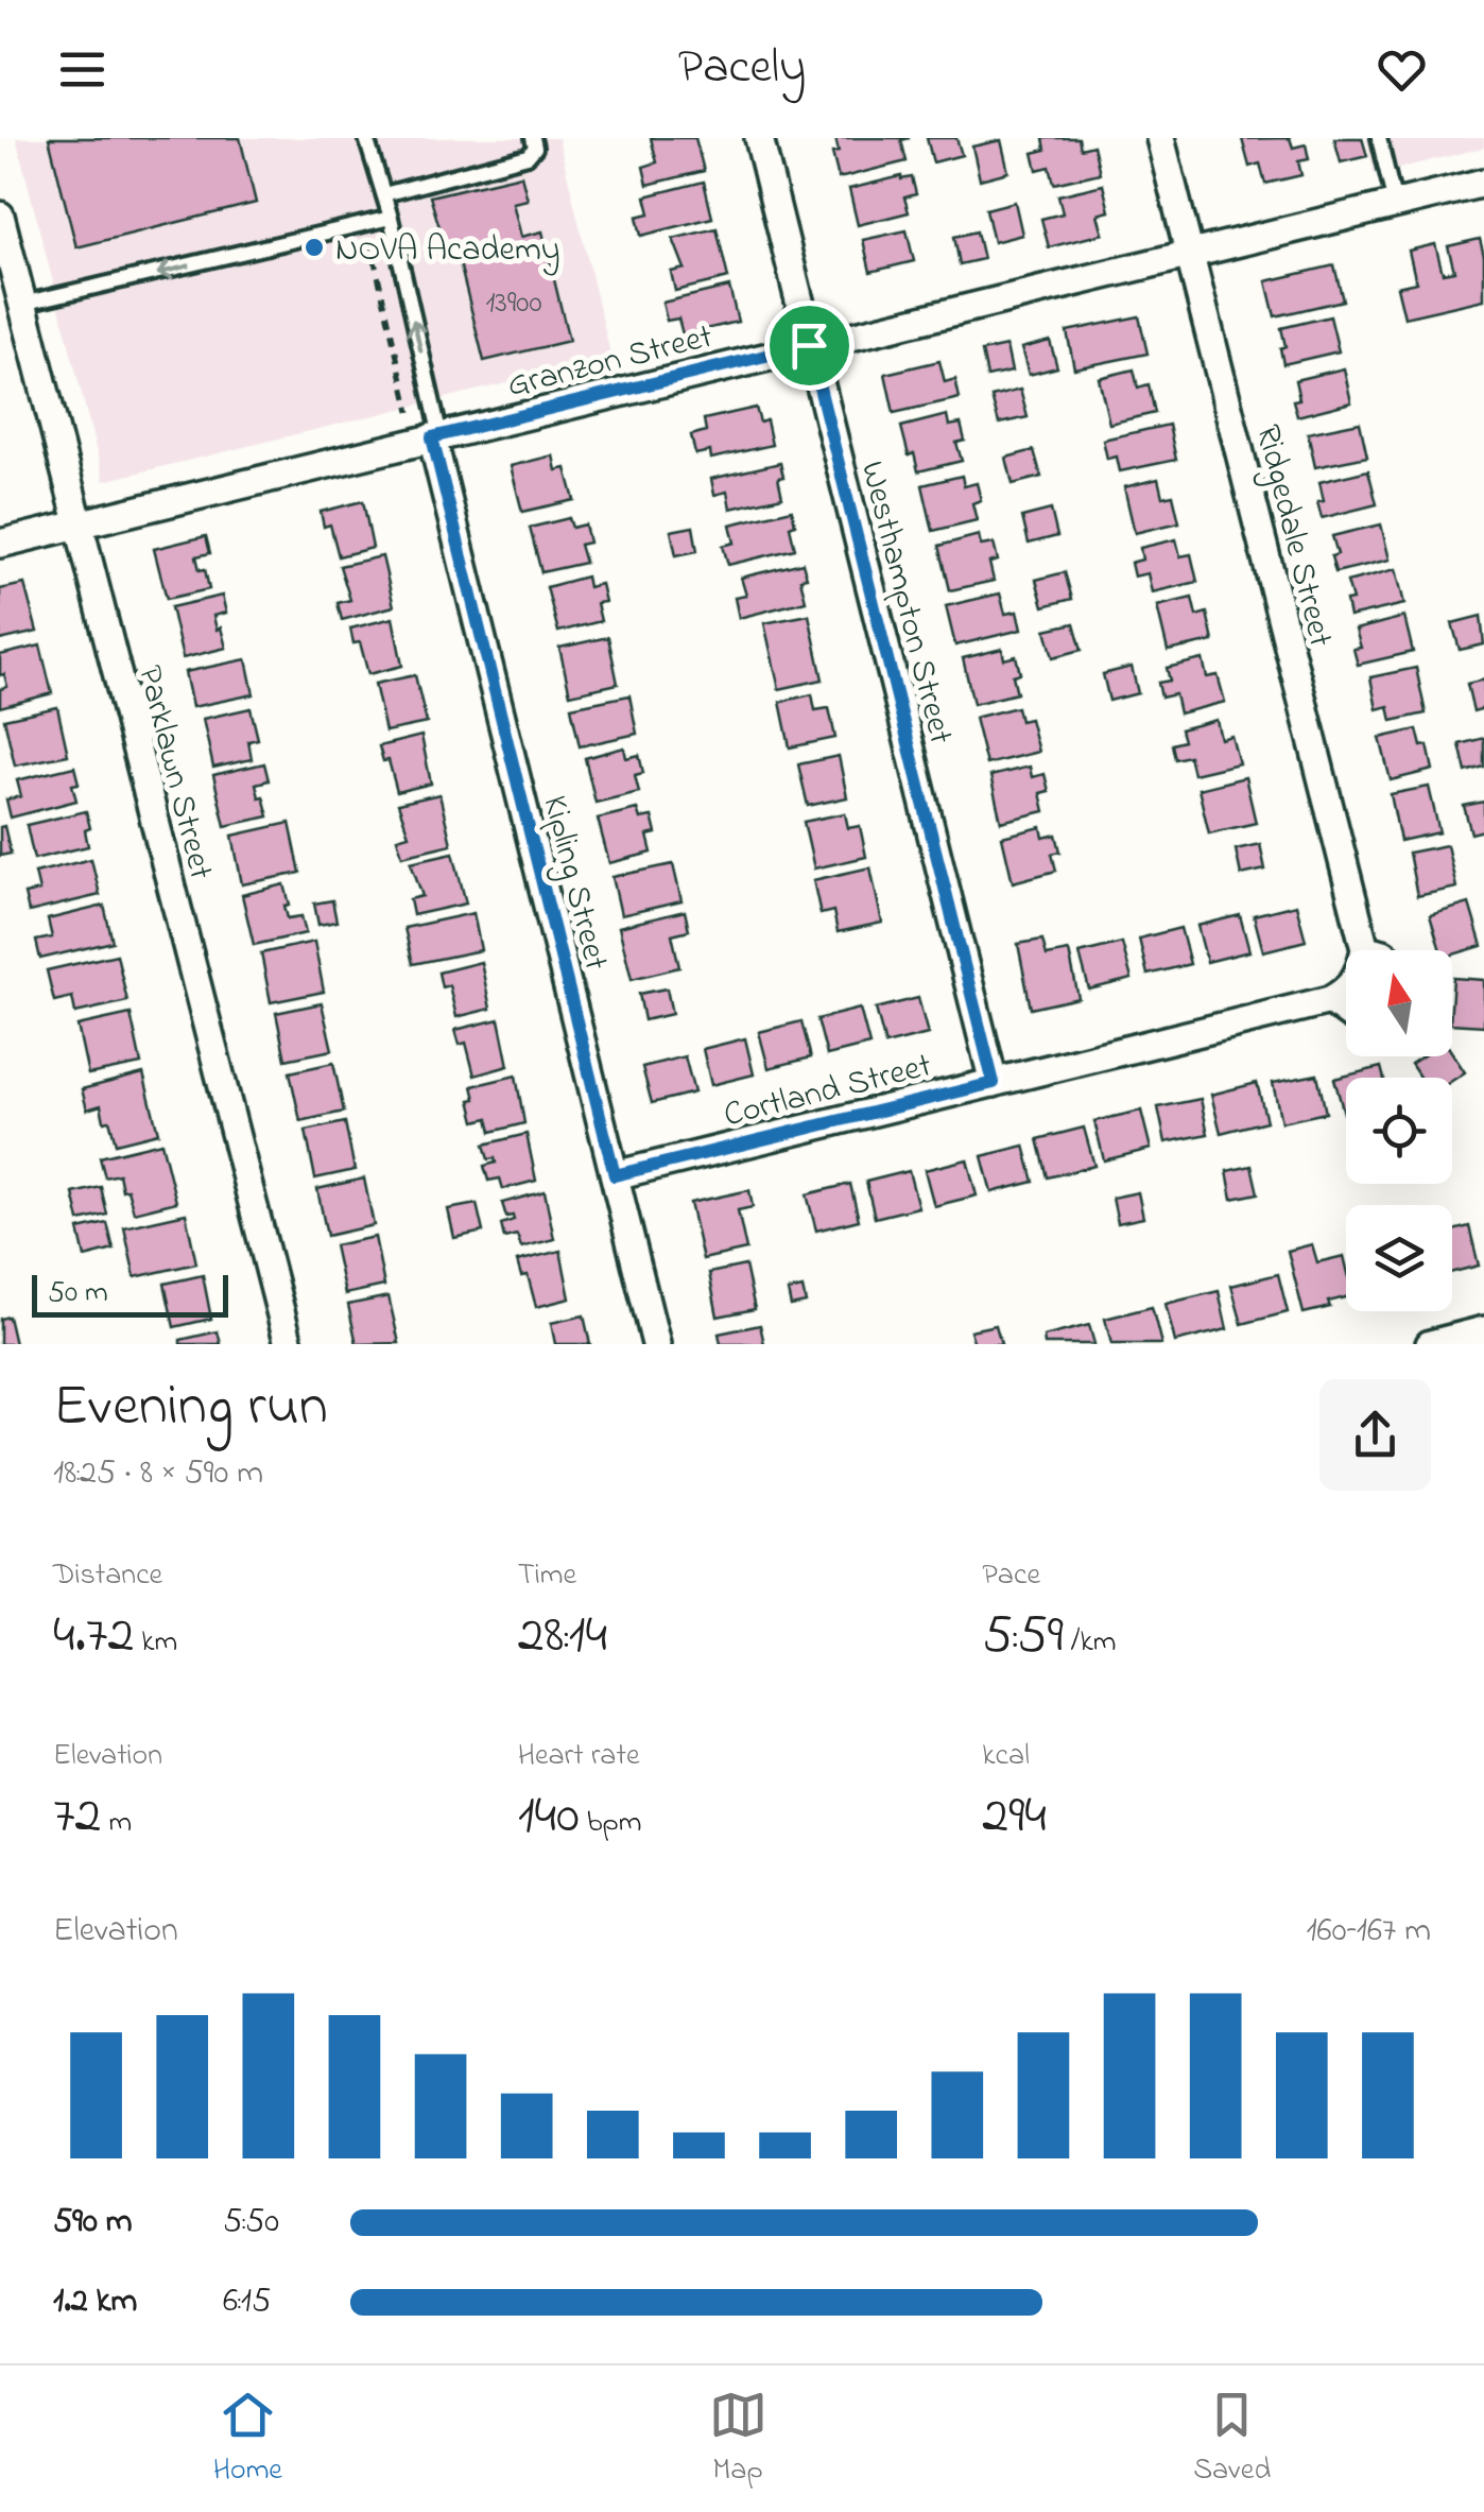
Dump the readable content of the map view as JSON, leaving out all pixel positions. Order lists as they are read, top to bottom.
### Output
{
  "streets": {
    "street": [
      "Granzon Street",
      "Ridgedale Street",
      "Westhampton Street",
      "Parklawn Street",
      "Kipling Street",
      "Cortland Street"
    ]
  },
  "crossings": [
    ["Granzon Street", "Ridgedale Street"],
    ["Granzon Street", "Westhampton Street"],
    ["Granzon Street", "Parklawn Street"],
    ["Granzon Street", "Kipling Street"],
    ["Ridgedale Street", "Cortland Street"],
    ["Westhampton Street", "Cortland Street"],
    ["Kipling Street", "Cortland Street"]
  ],
  "places": ["NOVA Academy"],
  "house_numbers": ["13900"],
  "scale_bar": "50 m",
  "north": "top",
  "page": {
    "header": "Pacely",
    "scale": "50 m",
    "heading": ["Evening run", "18:25 · 8 × 590 m"],
    "stats": [
      ["Distance", "4.72 km"],
      ["Time", "28:14"],
      ["Pace", "5:59 /km"],
      ["Elevation", "72 m"],
      ["Heart rate", "140 bpm"],
      ["kcal", "294"]
    ],
    "chart": ["Elevation", "160–167 m"],
    "list": [
      {
        "name": "590 m",
        "note": "5:50"
      },
      {
        "name": "1.2 km",
        "note": "6:15"
      }
    ],
    "tabs": ["Home", "Map", "Saved"]
  }
}
